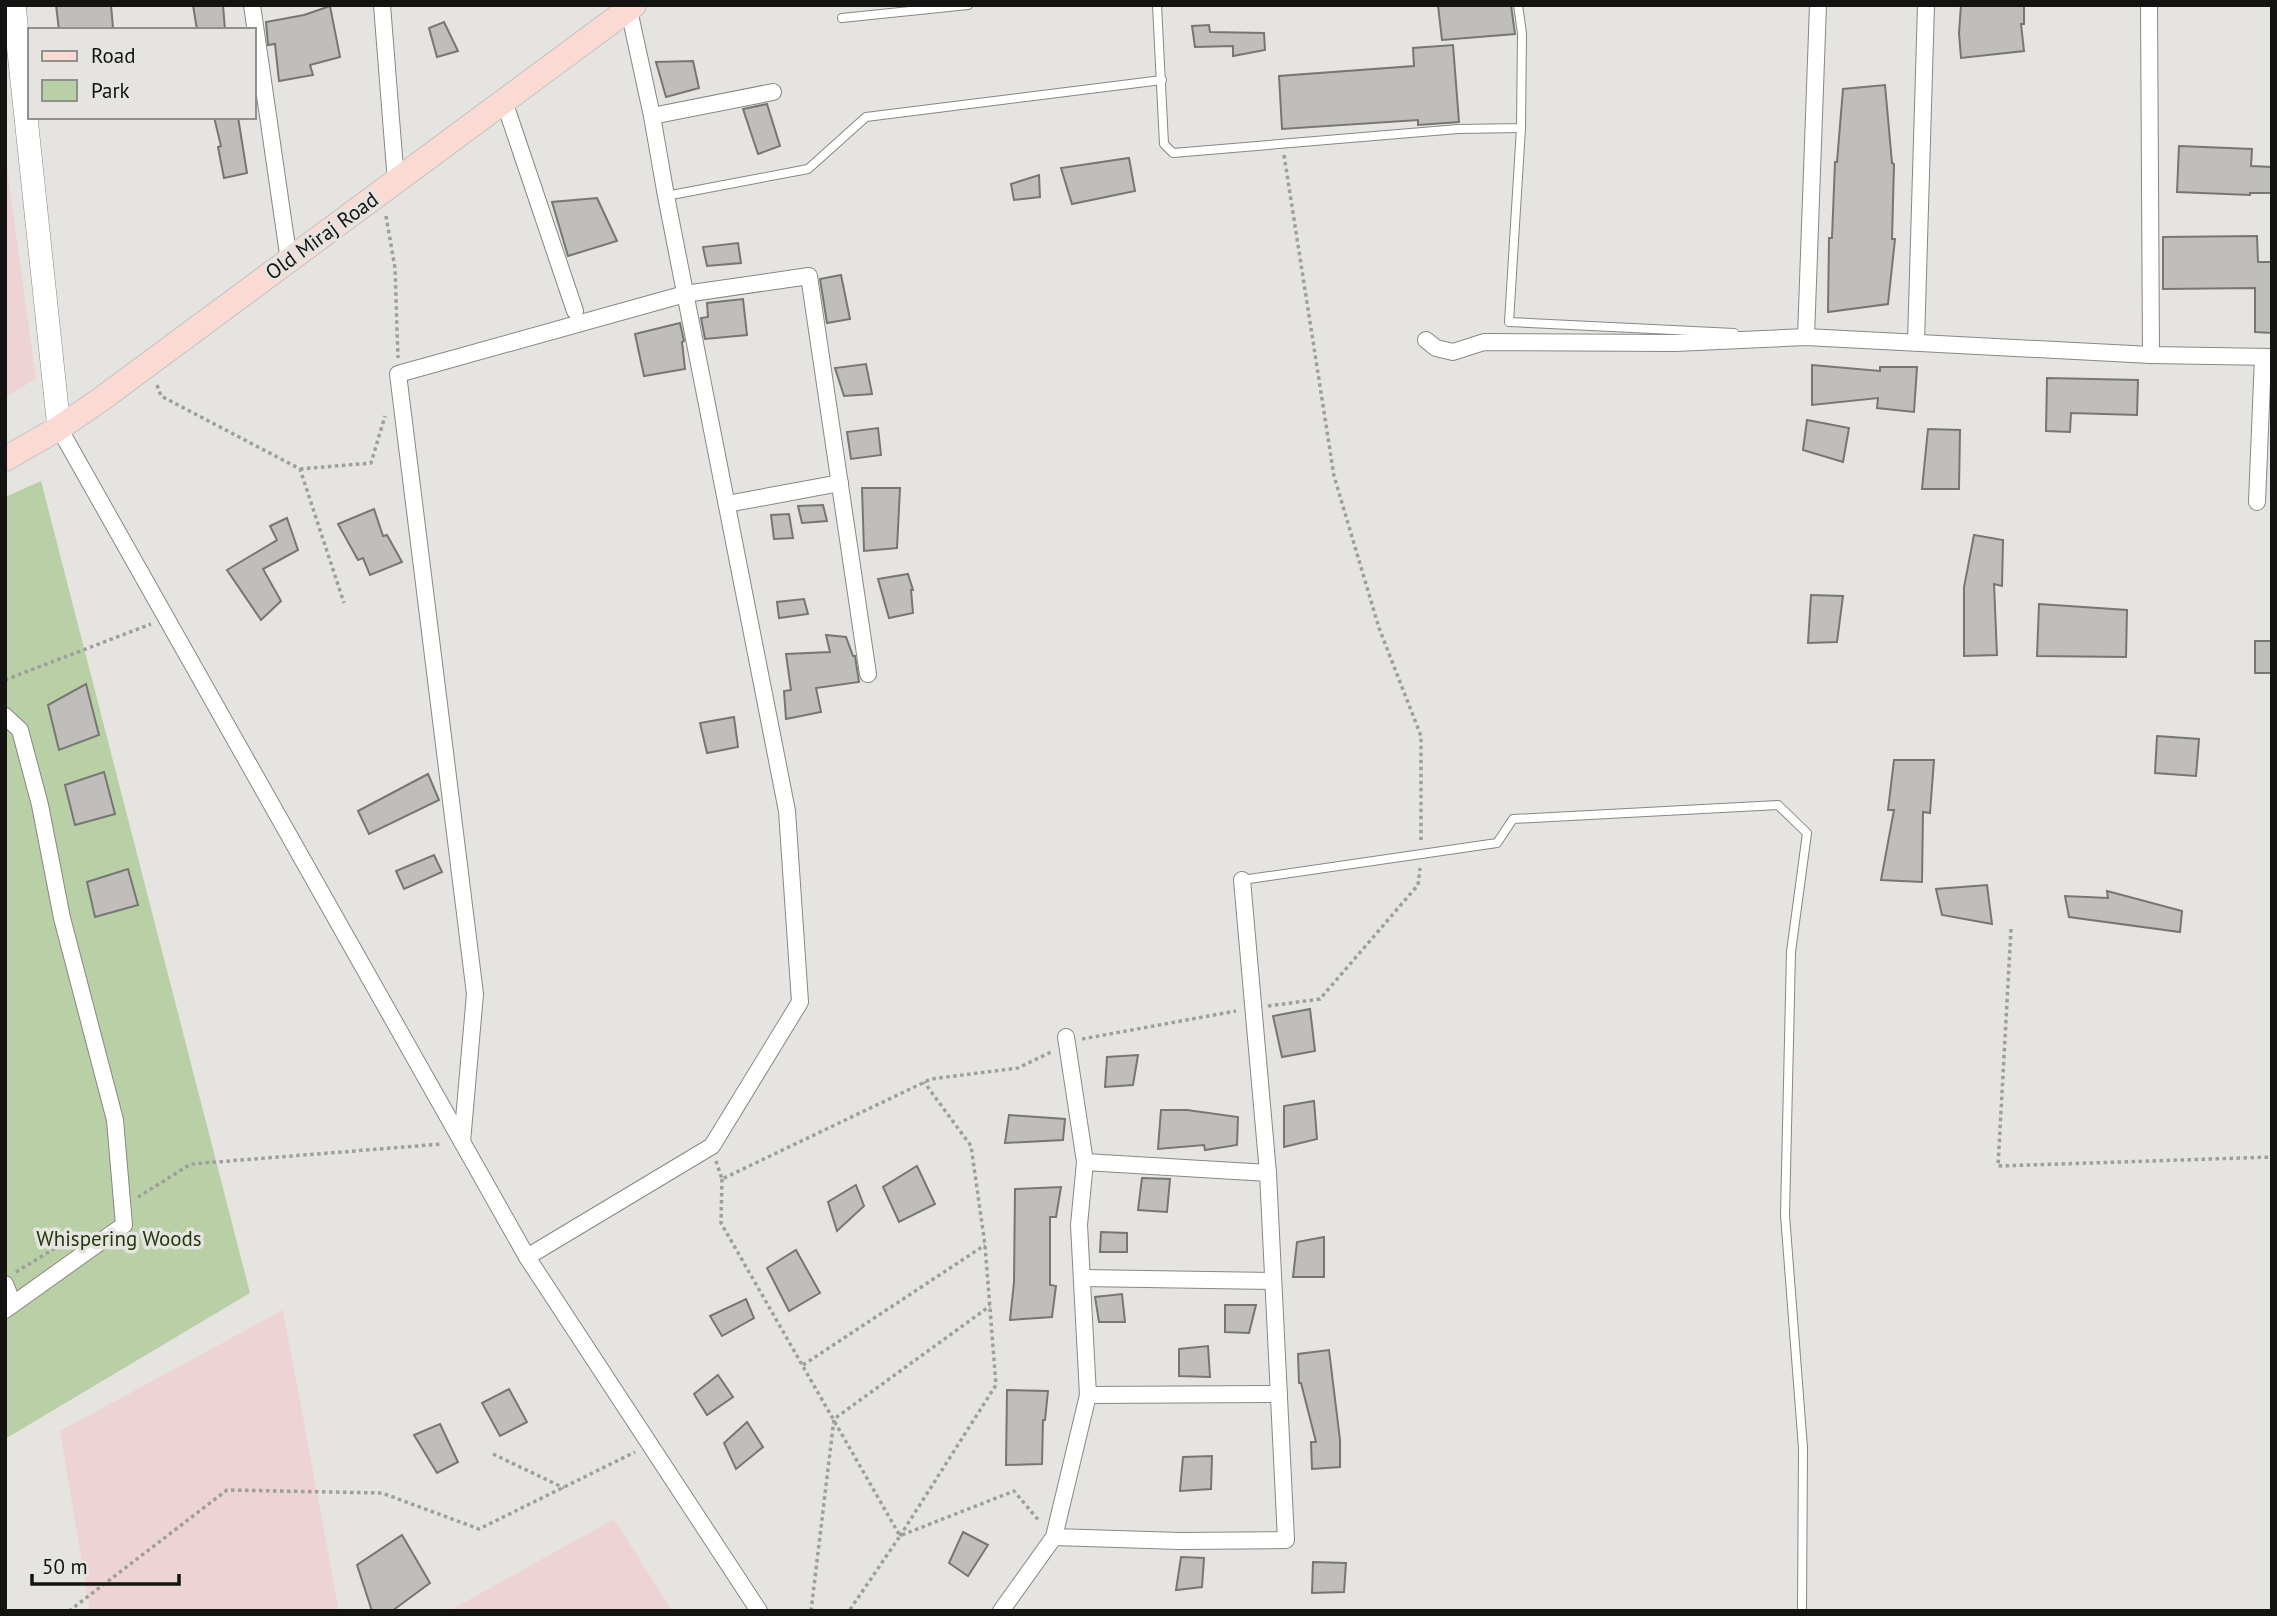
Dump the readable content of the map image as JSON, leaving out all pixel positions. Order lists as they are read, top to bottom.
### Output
{
  "streets": {
    "main road": ["Old Miraj Road"]
  },
  "parks": ["Whispering Woods"],
  "legend": ["Road", "Park"],
  "scale_bar": "50 m"
}
